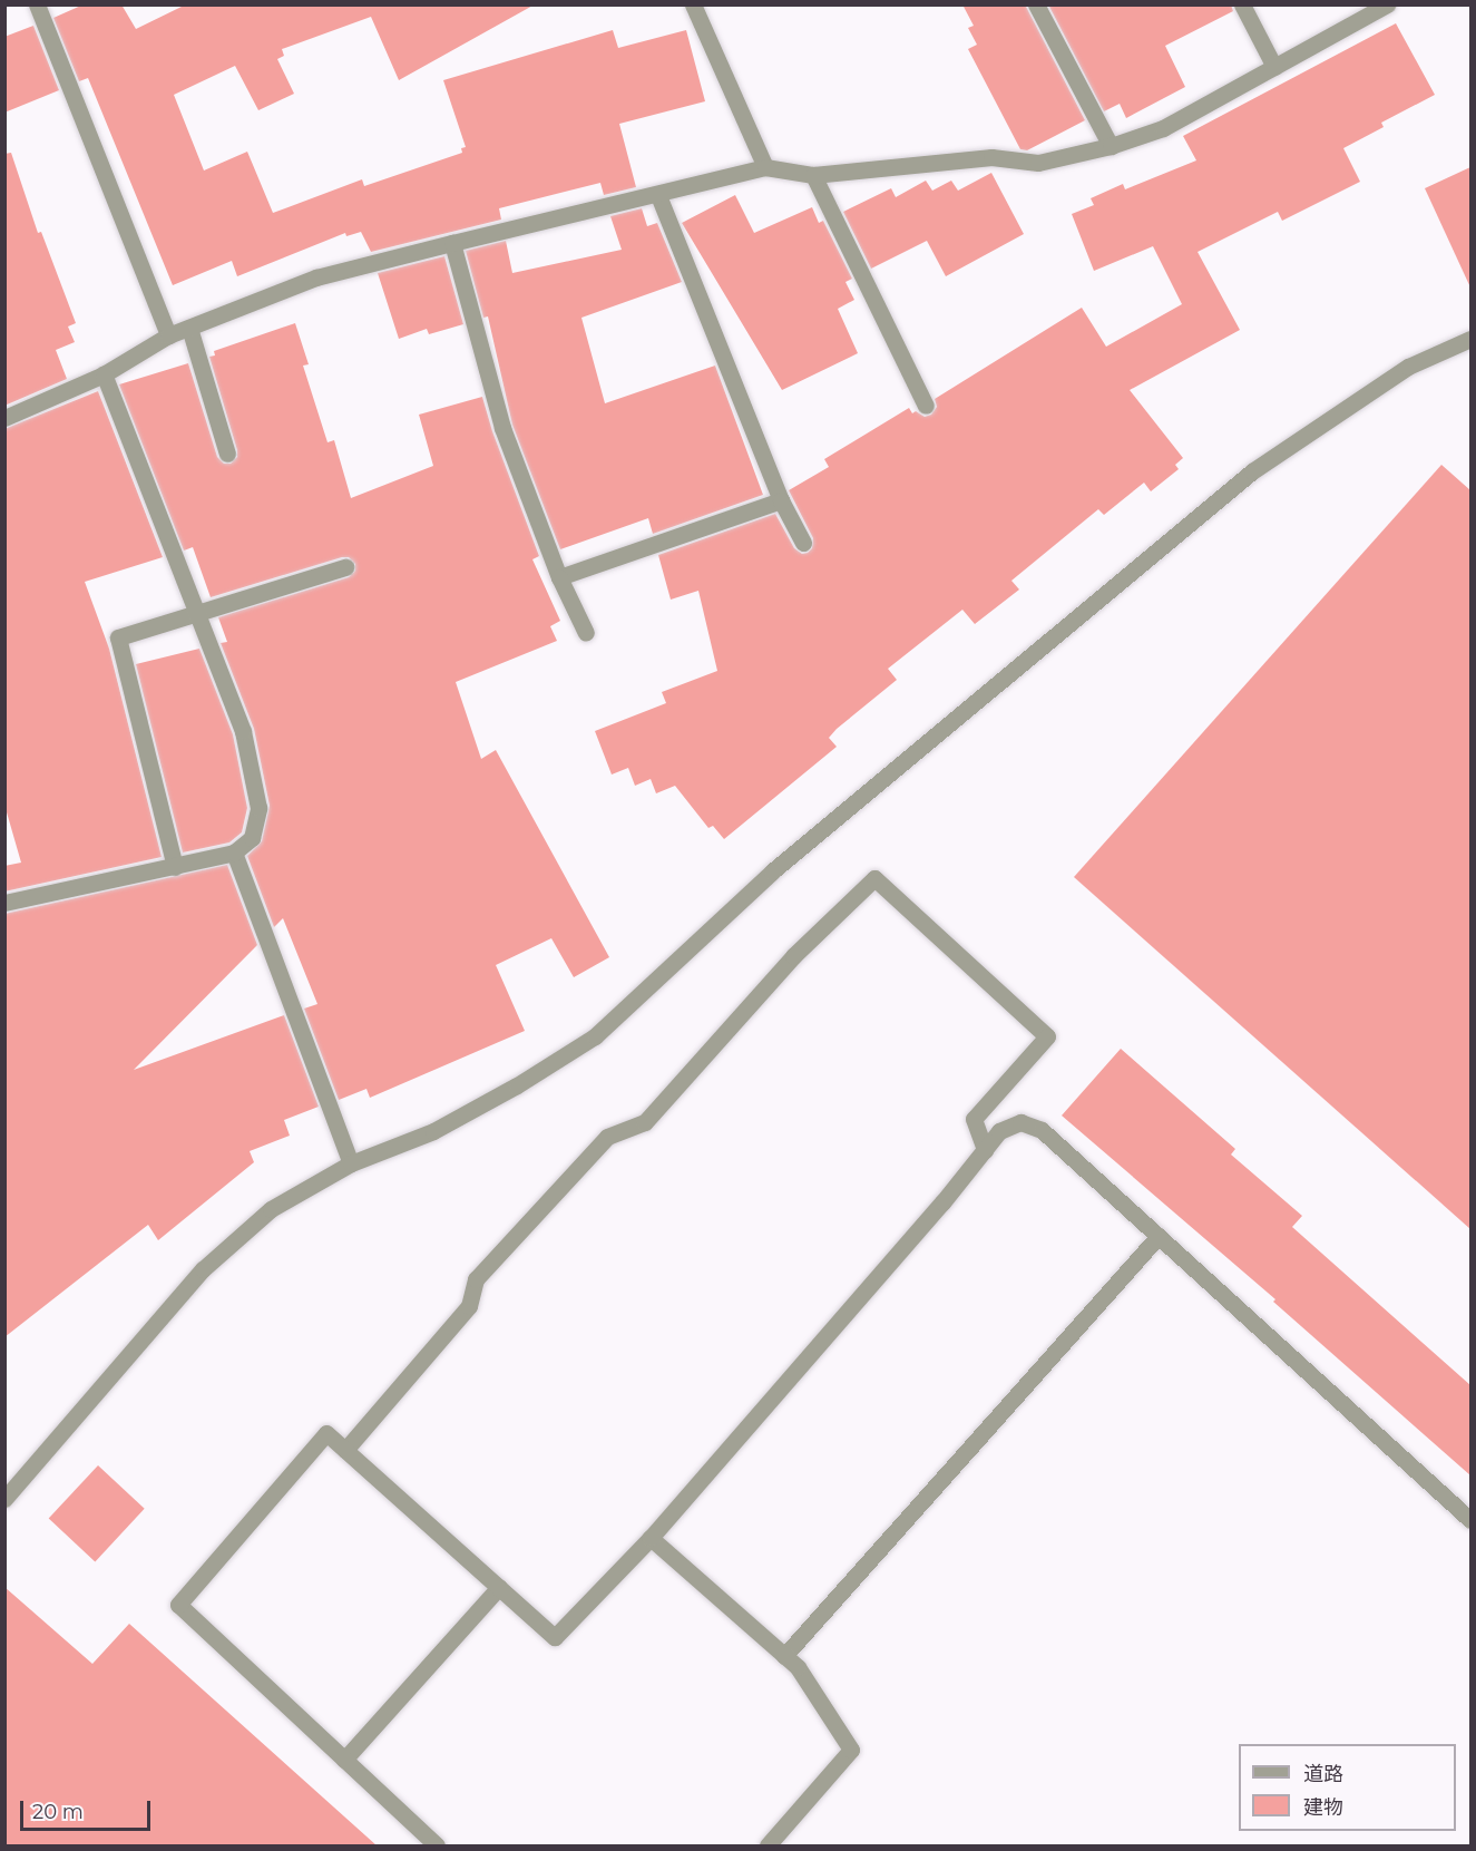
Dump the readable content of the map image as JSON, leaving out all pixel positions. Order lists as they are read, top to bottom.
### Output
{
  "legend": ["道路", "建物"],
  "scale_bar": "20 m"
}
